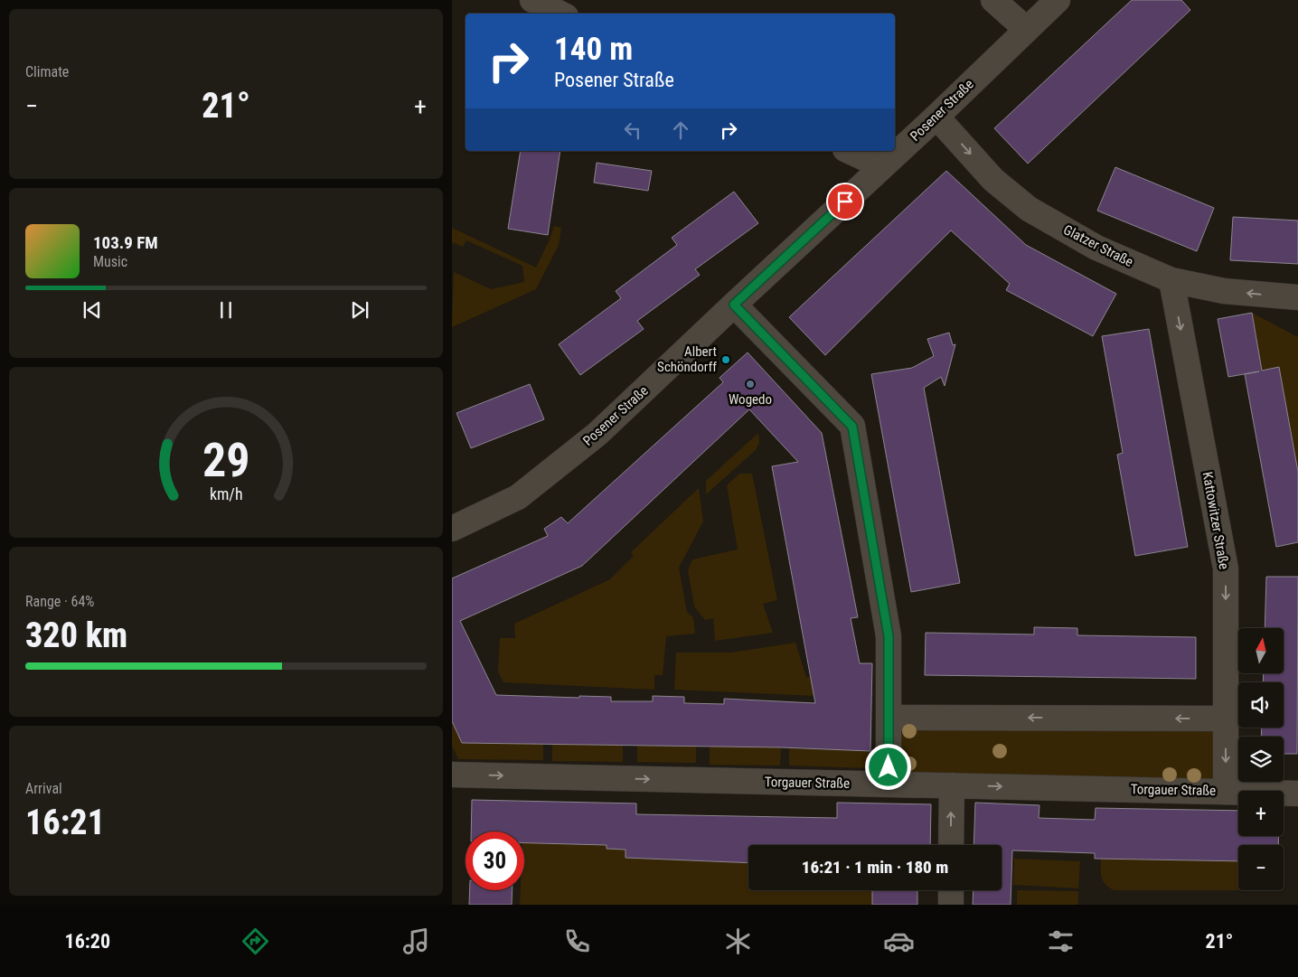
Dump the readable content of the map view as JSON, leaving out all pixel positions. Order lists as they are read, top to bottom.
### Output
{
  "streets": {
    "street": [
      "Posener Straße",
      "Glatzer Straße",
      "Kattowitzer Straße",
      "Torgauer Straße"
    ]
  },
  "crossings": [
    ["Posener Straße", "Glatzer Straße"],
    ["Glatzer Straße", "Kattowitzer Straße"],
    ["Kattowitzer Straße", "Torgauer Straße"]
  ],
  "one_way": ["Kattowitzer Straße"],
  "places": ["Albert Schöndorff", "Wogedo"],
  "north": "top",
  "page": {
    "tile": [
      "Climate",
      ["Range · 64%", "320 km"],
      ["Arrival", "16:21"]
    ],
    "turn": ["140 m", "Posener Straße"],
    "heat": ["−", "21°", "+"],
    "song": ["103.9 FM", "Music"],
    "map_buttons": ["+", "−"],
    "limit": "30",
    "trip": "16:21 · 1 min · 180 m",
    "tabs": ["16:20", "21°"],
    "gauge": ["29", "km/h"]
  }
}
